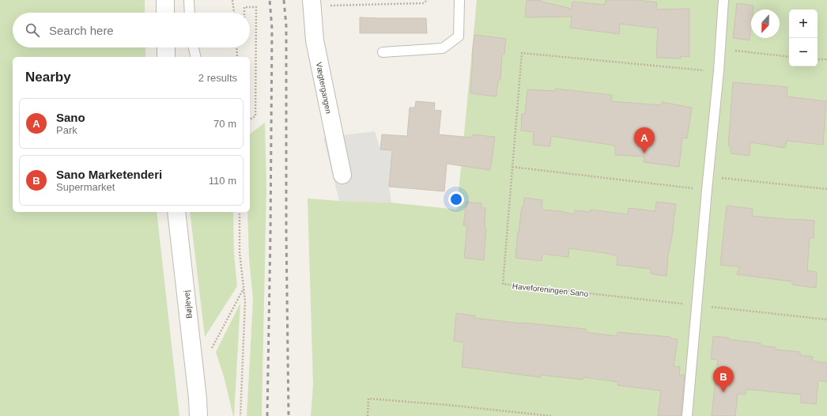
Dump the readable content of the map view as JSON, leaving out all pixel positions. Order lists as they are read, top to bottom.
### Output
{
  "streets": {
    "street": ["Vægtergangen", "Bøjlevej"],
    "path": ["Haveforeningen Sano"]
  },
  "north": "bottom",
  "page": {
    "map_buttons": ["+", "−"],
    "search": "Search here",
    "heading": ["Nearby", "2 results"],
    "list": [
      {
        "mark": "A",
        "name": "Sano",
        "note": "Park",
        "value": "70 m"
      },
      {
        "mark": "B",
        "name": "Sano Marketenderi",
        "note": "Supermarket",
        "value": "110 m"
      }
    ],
    "pins": ["A", "B"]
  }
}
